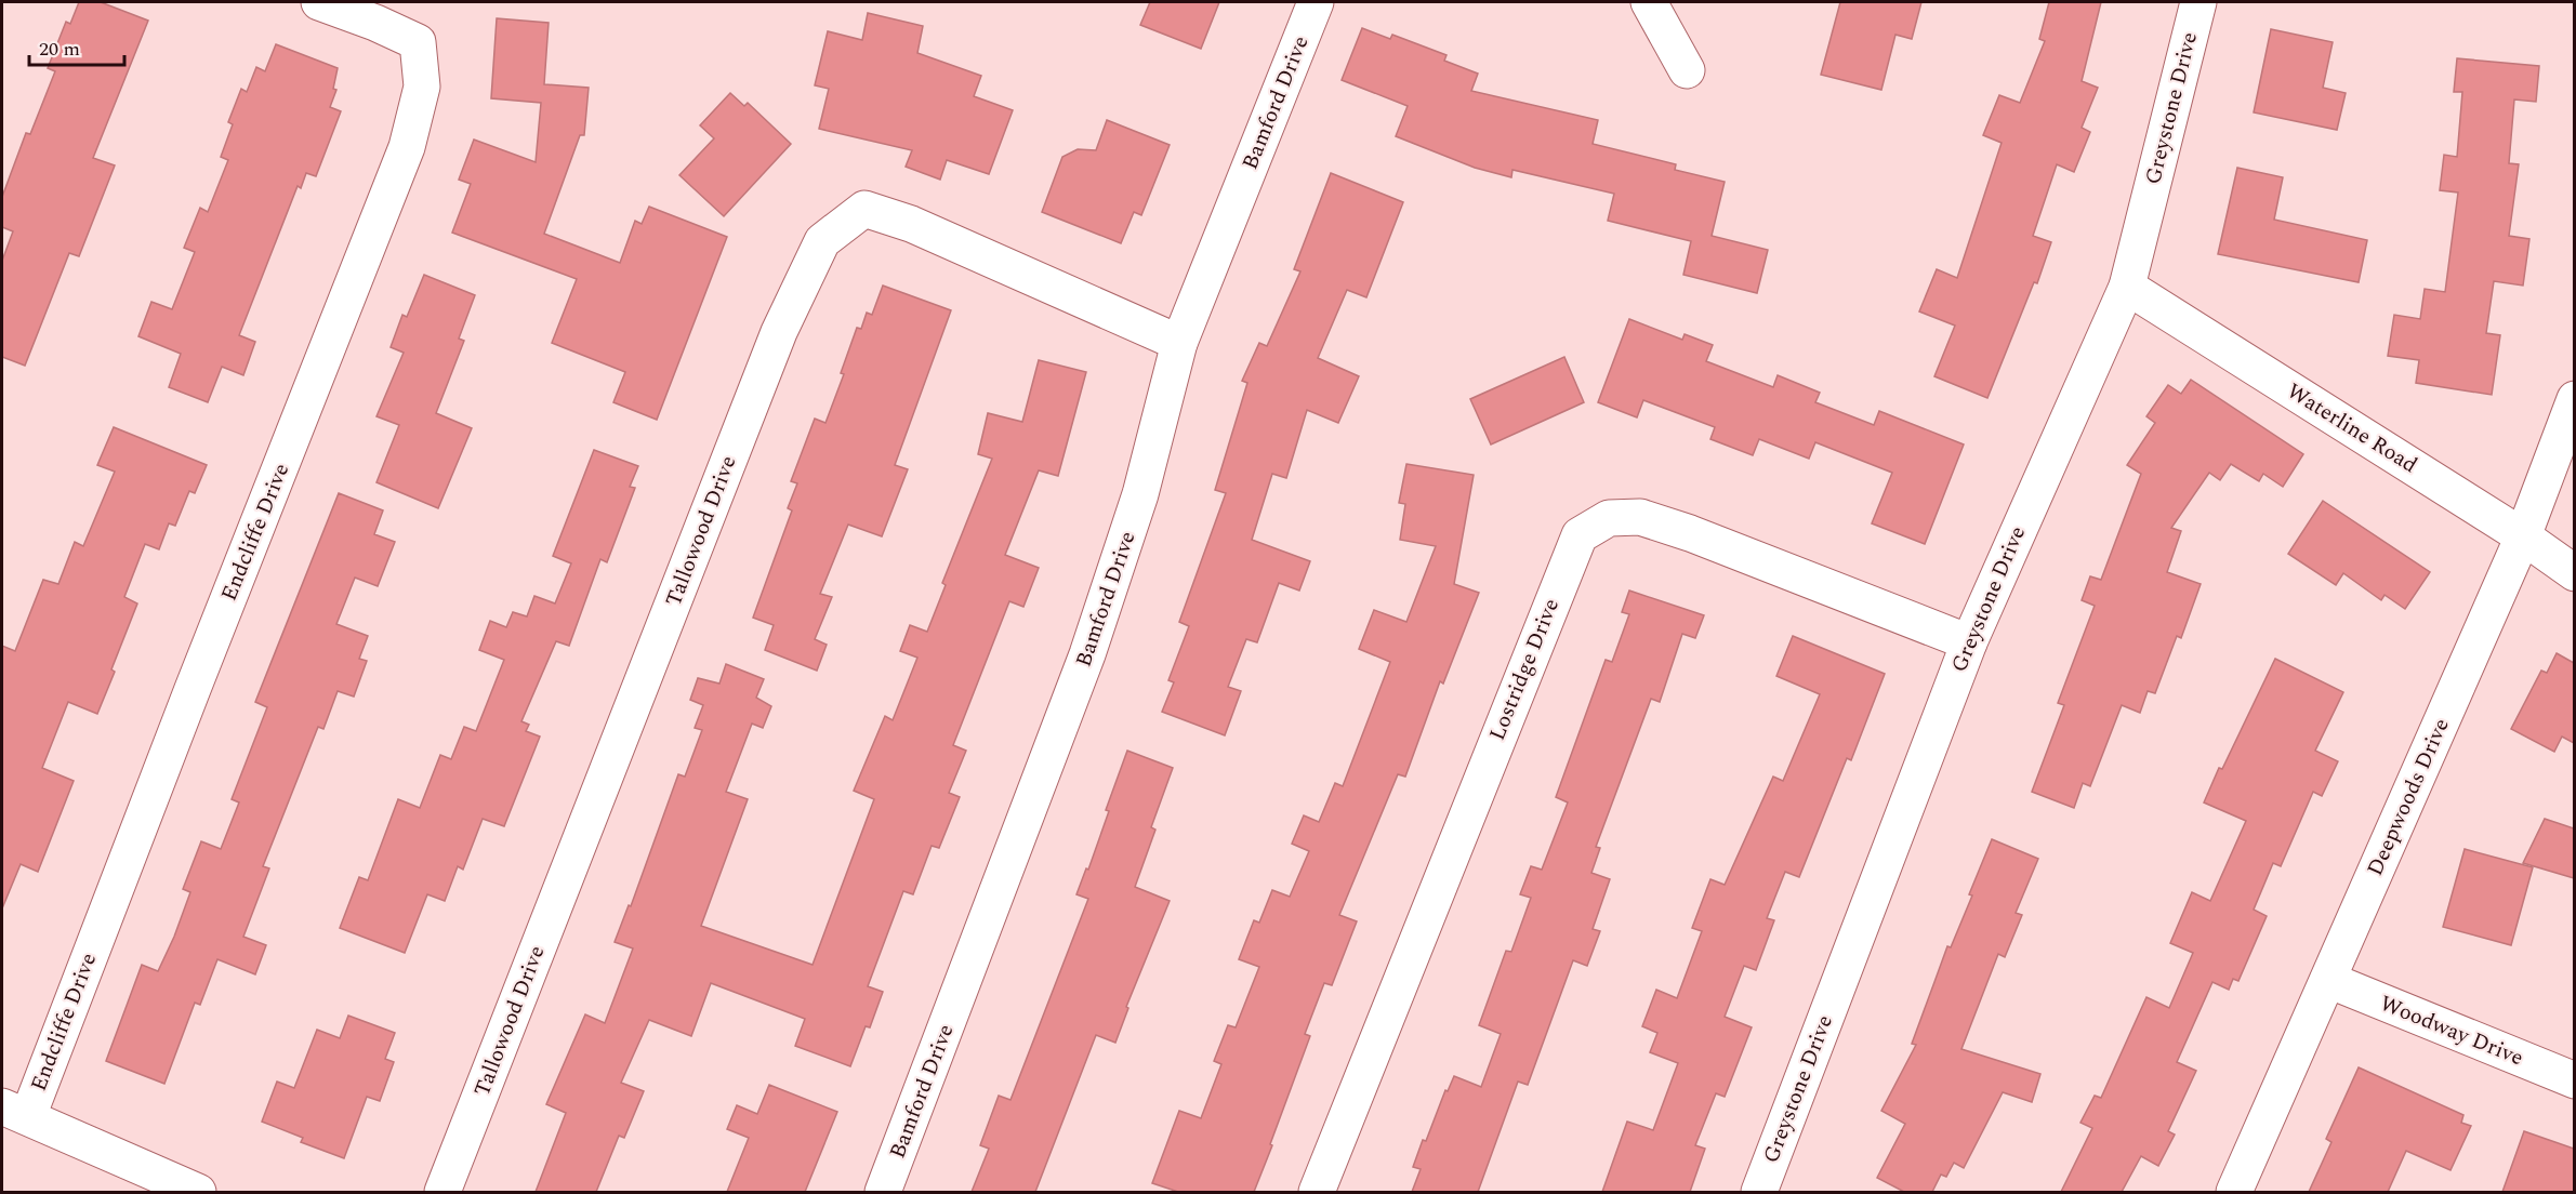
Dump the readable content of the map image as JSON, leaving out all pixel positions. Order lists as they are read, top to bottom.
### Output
{
  "streets": {
    "street": [
      "Bamford Drive",
      "Greystone Drive",
      "Waterline Road",
      "Tallowood Drive",
      "Endcliffe Drive",
      "Lostridge Drive",
      "Deepwoods Drive",
      "Woodway Drive"
    ]
  },
  "crossings": [
    ["Bamford Drive", "Tallowood Drive"],
    ["Greystone Drive", "Waterline Road"],
    ["Greystone Drive", "Lostridge Drive"],
    ["Waterline Road", "Deepwoods Drive"],
    ["Deepwoods Drive", "Woodway Drive"]
  ],
  "scale_bar": "20 m"
}
